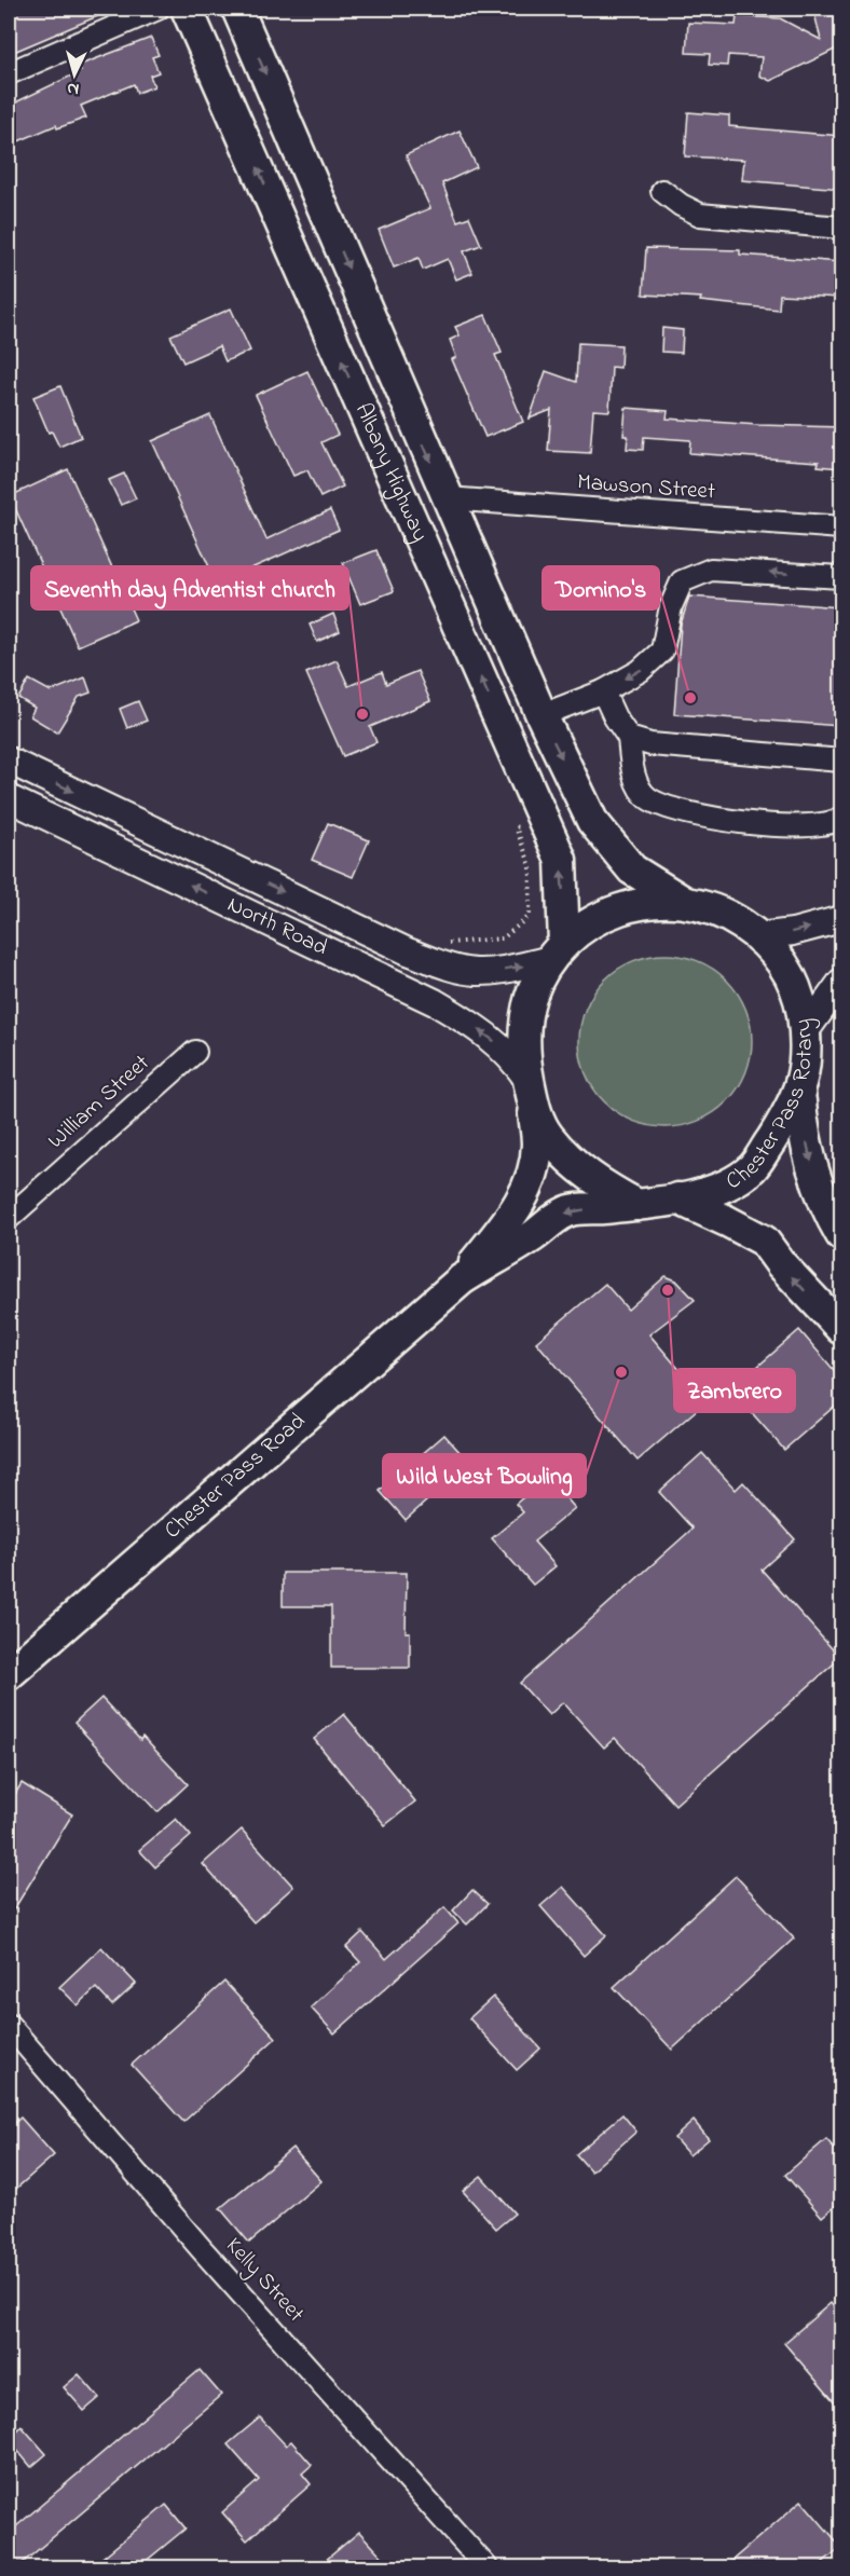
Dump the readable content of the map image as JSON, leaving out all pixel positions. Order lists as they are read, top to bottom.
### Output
{
  "streets": {
    "highway": ["Albany Highway", "Chester Pass Rotary", "Chester Pass Road"],
    "main road": ["North Road"],
    "street": ["Mawson Street", "William Street", "Kelly Street"]
  },
  "crossings": [
    ["Albany Highway", "Mawson Street"],
    ["Albany Highway", "North Road"],
    ["Albany Highway", "Chester Pass Rotary"],
    ["North Road", "Chester Pass Rotary"],
    ["North Road", "Chester Pass Road"],
    ["Chester Pass Rotary", "Chester Pass Road"]
  ],
  "places": [
    "Domino's",
    "Seventh day Adventist church",
    "Zambrero",
    "Wild West Bowling"
  ],
  "north": "bottom"
}
